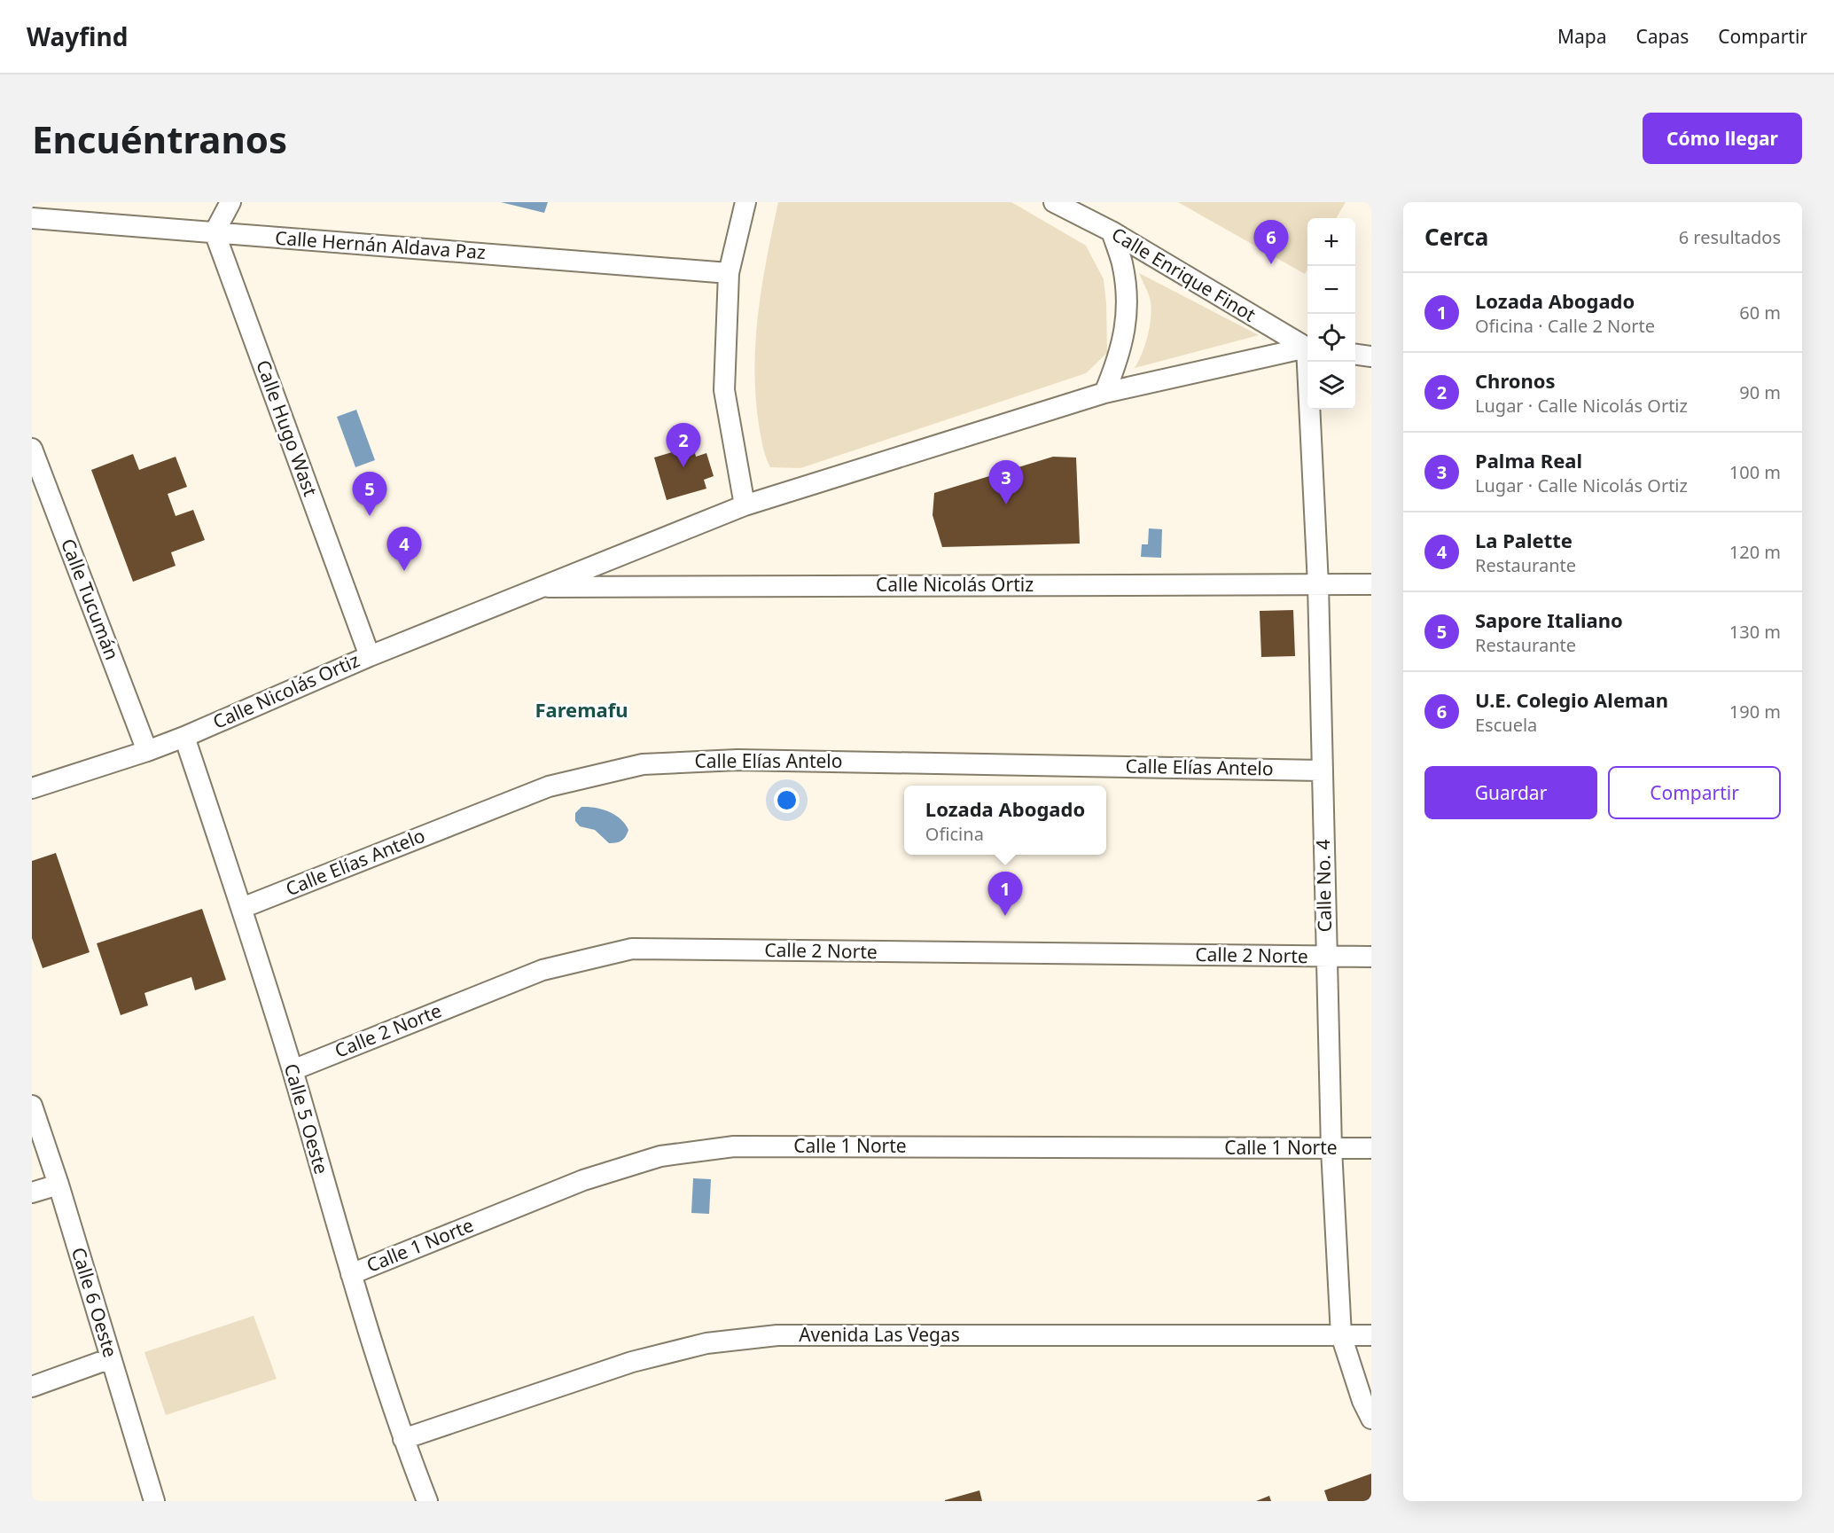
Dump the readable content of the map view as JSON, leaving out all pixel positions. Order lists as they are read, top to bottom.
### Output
{
  "streets": {
    "street": [
      "Calle Hernán Aldava Paz",
      "Calle Enrique Finot",
      "Calle Hugo Wast",
      "Calle Nicolás Ortiz",
      "Calle Tucumán",
      "Calle Elías Antelo",
      "Calle No. 4",
      "Calle 2 Norte",
      "Calle 5 Oeste",
      "Calle 1 Norte",
      "Calle 6 Oeste",
      "Avenida Las Vegas"
    ]
  },
  "crossings": [
    ["Calle Hernán Aldava Paz", "Calle Hugo Wast"],
    ["Calle Hugo Wast", "Calle Nicolás Ortiz"],
    ["Calle Nicolás Ortiz", "Calle Tucumán"],
    ["Calle Nicolás Ortiz", "Calle No. 4"],
    ["Calle Nicolás Ortiz", "Calle 5 Oeste"],
    ["Calle Elías Antelo", "Calle No. 4"],
    ["Calle Elías Antelo", "Calle 5 Oeste"],
    ["Calle No. 4", "Calle 2 Norte"],
    ["Calle No. 4", "Calle 1 Norte"],
    ["Calle No. 4", "Avenida Las Vegas"],
    ["Calle 2 Norte", "Calle 5 Oeste"],
    ["Calle 5 Oeste", "Calle 1 Norte"],
    ["Calle 5 Oeste", "Avenida Las Vegas"]
  ],
  "districts": ["Faremafu"],
  "page": {
    "header": "Wayfind",
    "nav": ["Mapa", "Capas", "Compartir"],
    "buttons": [
      "Cómo llegar",
      ["Guardar", "Compartir"]
    ],
    "title": "Encuéntranos",
    "heading": ["Cerca", "6 resultados"],
    "map_buttons": ["+", "−"],
    "pins": [
      "6",
      "2",
      "3",
      "5",
      "4",
      "1"
    ],
    "list": [
      {
        "mark": "1",
        "name": "Lozada Abogado",
        "note": "Oficina · Calle 2 Norte",
        "value": "60 m"
      },
      {
        "mark": "2",
        "name": "Chronos",
        "note": "Lugar · Calle Nicolás Ortiz",
        "value": "90 m"
      },
      {
        "mark": "3",
        "name": "Palma Real",
        "note": "Lugar · Calle Nicolás Ortiz",
        "value": "100 m"
      },
      {
        "mark": "4",
        "name": "La Palette",
        "note": "Restaurante",
        "value": "120 m"
      },
      {
        "mark": "5",
        "name": "Sapore Italiano",
        "note": "Restaurante",
        "value": "130 m"
      },
      {
        "mark": "6",
        "name": "U.E. Colegio Aleman",
        "note": "Escuela",
        "value": "190 m"
      }
    ],
    "popup": ["Lozada Abogado", "Oficina"]
  }
}
